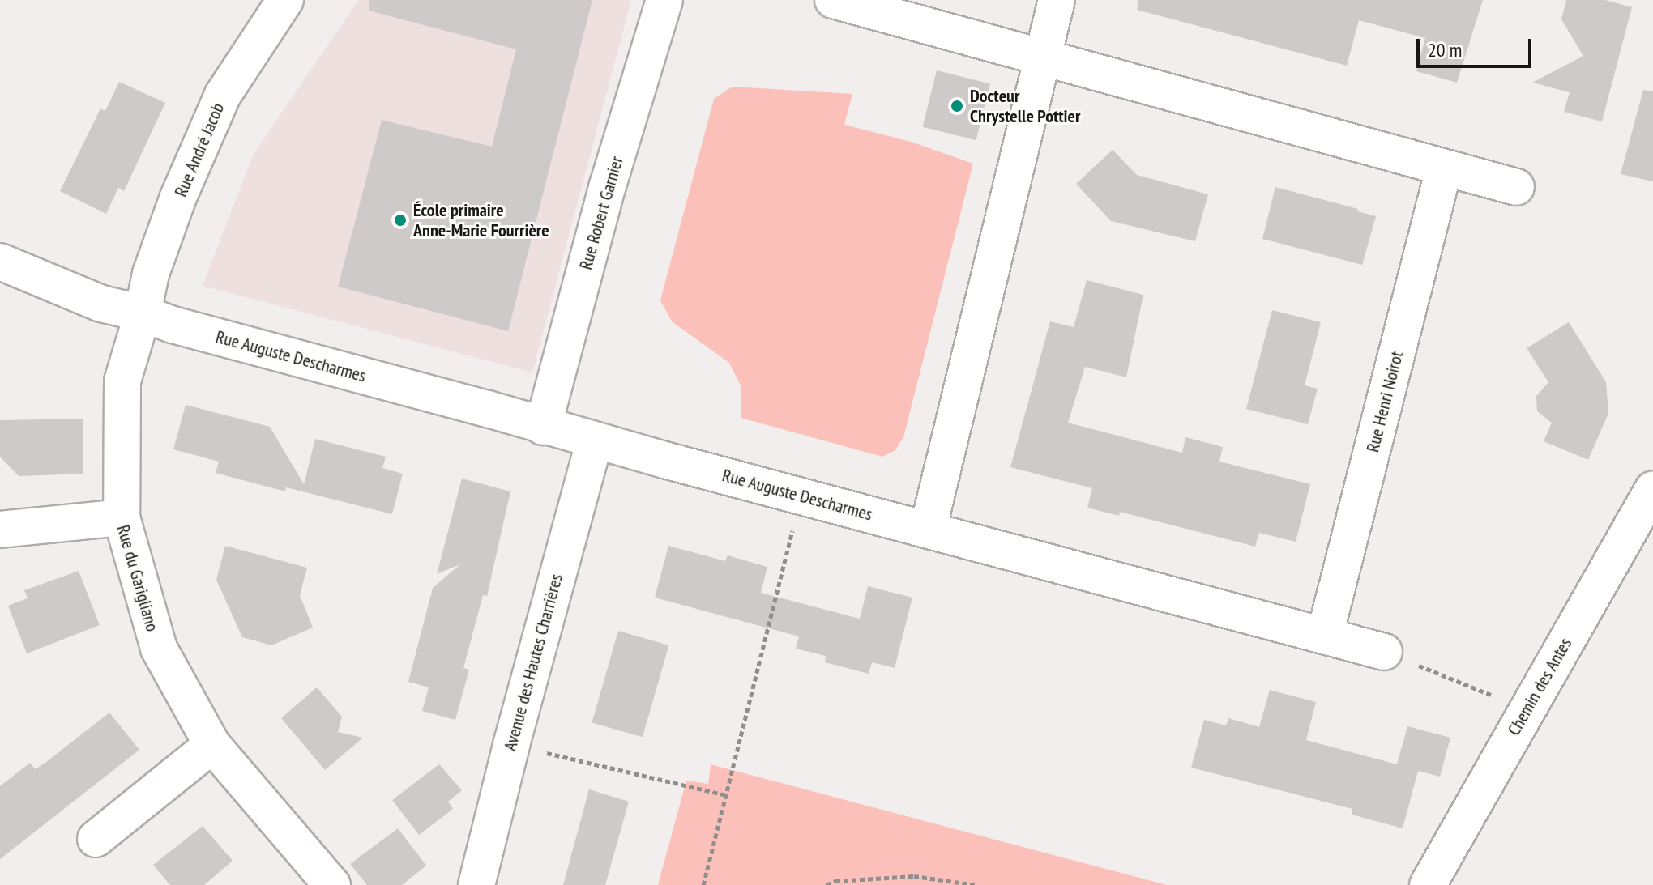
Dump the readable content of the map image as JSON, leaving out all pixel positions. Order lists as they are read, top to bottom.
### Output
{
  "streets": {
    "street": [
      "Rue André Jacob",
      "Rue Robert Garnier",
      "Rue Auguste Descharmes",
      "Rue Henri Noirot",
      "Rue du Garigliano",
      "Avenue des Hautes Charrières",
      "Chemin des Antes"
    ]
  },
  "crossings": [
    ["Rue André Jacob", "Rue Auguste Descharmes"],
    ["Rue André Jacob", "Rue du Garigliano"],
    ["Rue Robert Garnier", "Rue Auguste Descharmes"],
    ["Rue Auguste Descharmes", "Avenue des Hautes Charrières"]
  ],
  "places": ["Docteur Chrystelle Pottier", "École primaire Anne-Marie Fourrière"],
  "scale_bar": "20 m"
}
